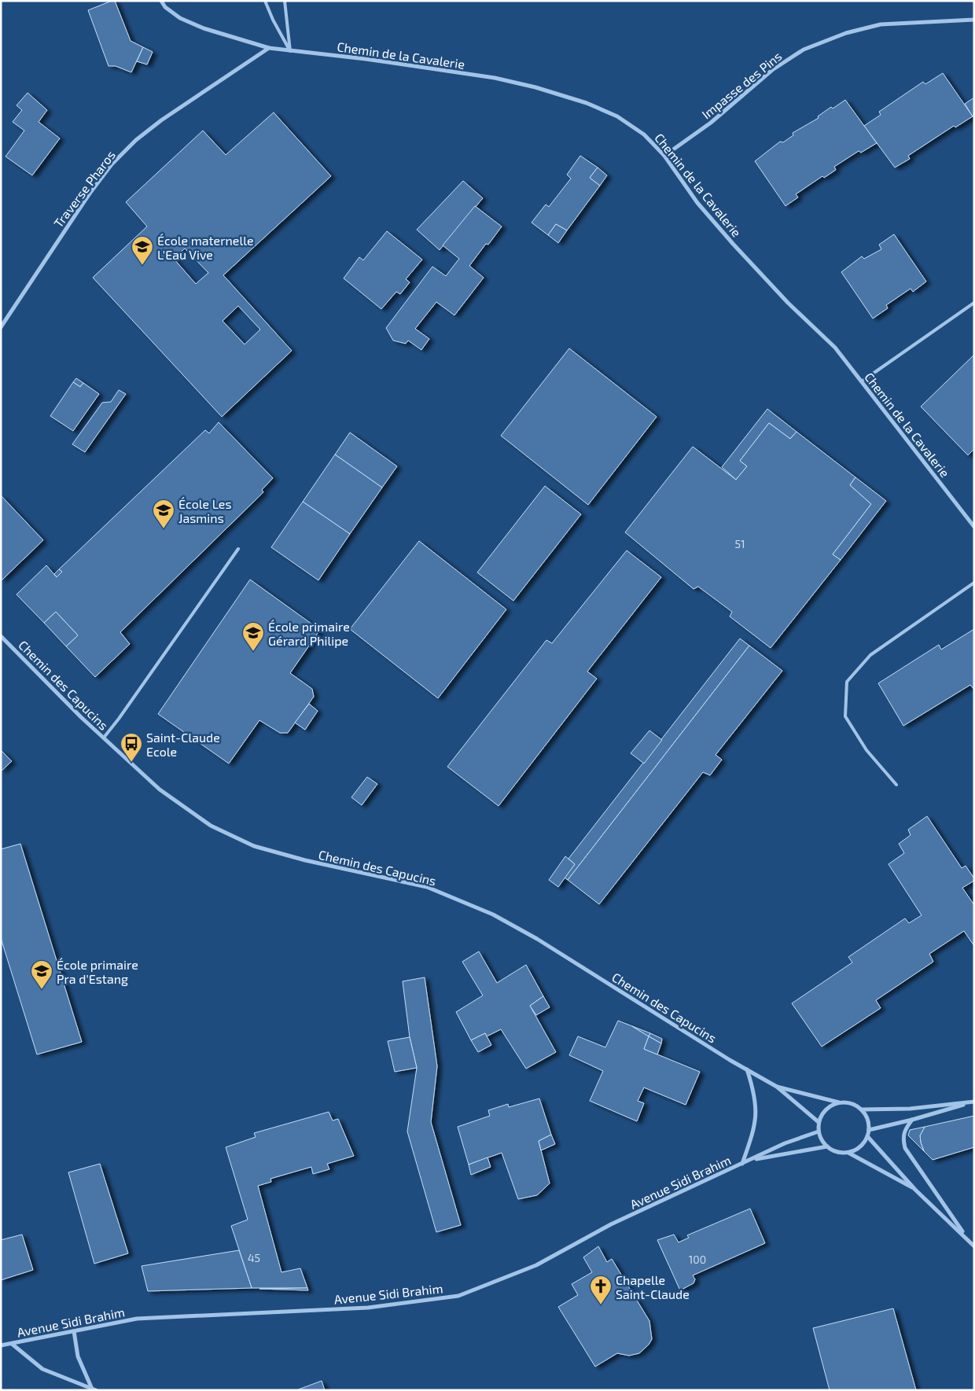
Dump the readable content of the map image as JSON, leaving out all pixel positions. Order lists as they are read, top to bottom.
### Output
{
  "streets": {
    "street": [
      "Chemin de la Cavalerie",
      "Impasse des Pins",
      "Traverse Pharos",
      "Chemin des Capucins",
      "Avenue Sidi Brahim"
    ]
  },
  "crossings": [
    ["Chemin de la Cavalerie", "Impasse des Pins"],
    ["Chemin de la Cavalerie", "Traverse Pharos"],
    ["Chemin des Capucins", "Avenue Sidi Brahim"]
  ],
  "places": {
    "school or university": [
      "École maternelle L'Eau Vive",
      "École Les Jasmins",
      "École primaire Gérard Philipe",
      "École primaire Pra d'Estang"
    ],
    "bus stop": ["Saint-Claude Ecole"],
    "church": ["Chapelle Saint-Claude"]
  },
  "house_numbers": ["51", "45", "100"]
}
